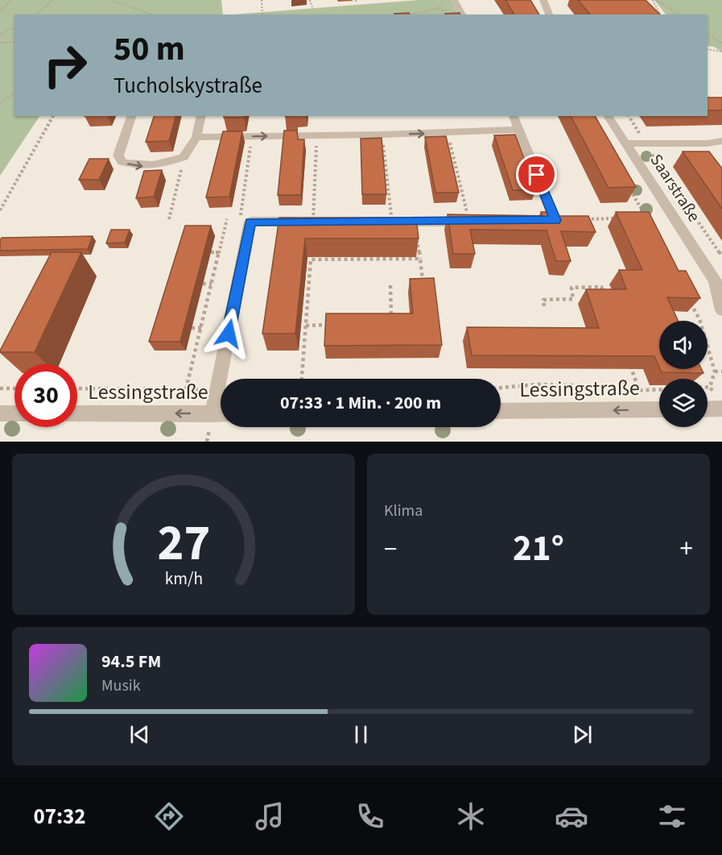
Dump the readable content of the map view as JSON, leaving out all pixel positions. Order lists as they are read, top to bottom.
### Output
{
  "streets": {
    "street": ["Saarstraße", "Lessingstraße"]
  },
  "one_way": ["Lessingstraße"],
  "page": {
    "turn": ["50 m", "Tucholskystraße"],
    "limit": "30",
    "trip": "07:33 · 1 Min. · 200 m",
    "tile": "Klima",
    "heat": ["−", "21°", "+"],
    "song": ["94.5 FM", "Musik"],
    "tabs": "07:32",
    "gauge": ["27", "km/h"]
  }
}
